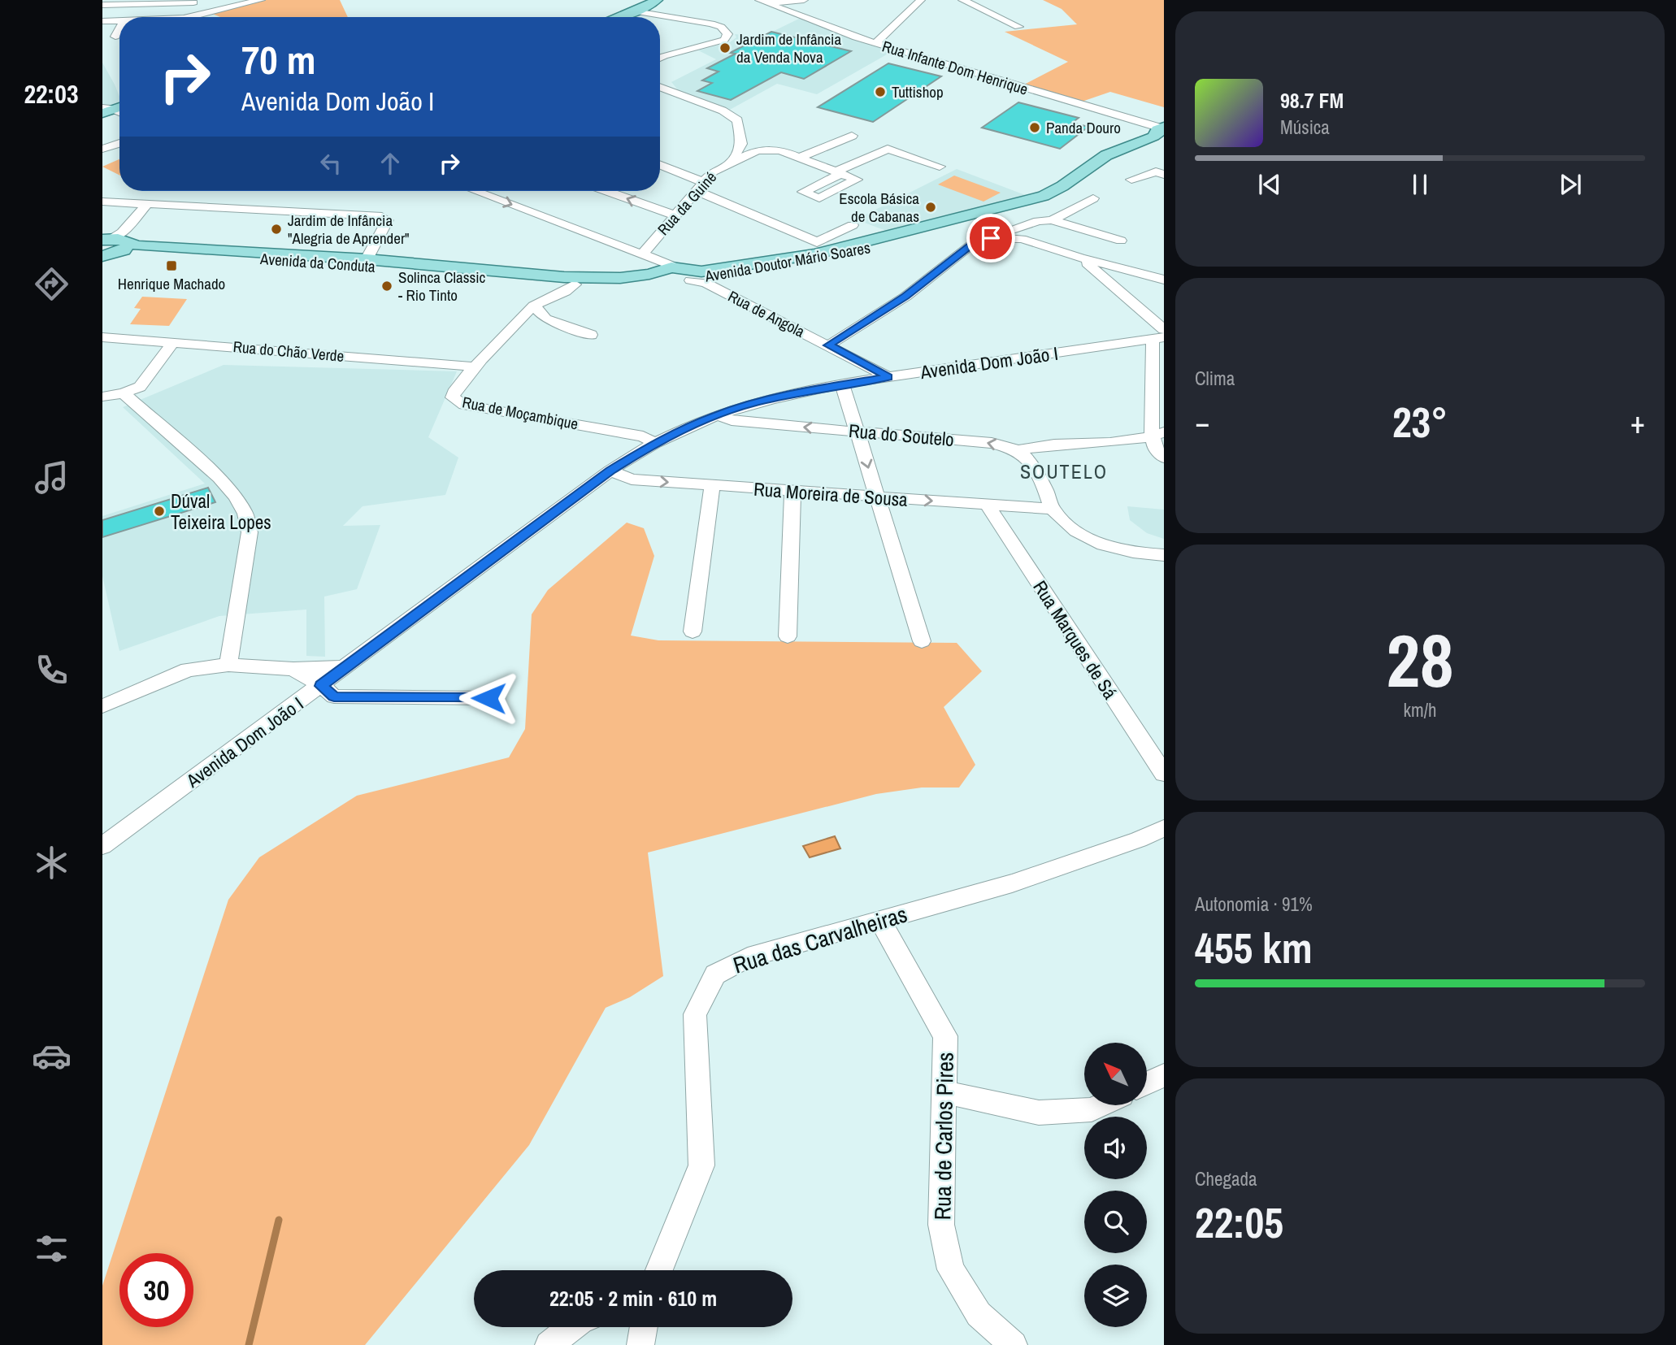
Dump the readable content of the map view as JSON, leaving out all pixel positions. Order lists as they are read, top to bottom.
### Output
{
  "streets": {
    "main road": ["Avenida Doutor Mário Soares", "Avenida da Conduta", "Rua de Angola"],
    "street": [
      "Rua Infante Dom Henrique",
      "Rua da Guiné",
      "Rua do Chão Verde",
      "Avenida Dom João I",
      "Rua de Moçambique",
      "Rua do Soutelo",
      "Rua Moreira de Sousa",
      "Rua Marques de Sá",
      "Rua das Carvalheiras",
      "Rua de Carlos Pires"
    ]
  },
  "crossings": [
    ["Rua Infante Dom Henrique", "Avenida Doutor Mário Soares"],
    ["Rua da Guiné", "Rua de Angola"],
    ["Avenida Doutor Mário Soares", "Avenida da Conduta"],
    ["Avenida Doutor Mário Soares", "Rua de Angola"],
    ["Avenida da Conduta", "Rua de Angola"],
    ["Avenida da Conduta", "Rua de Moçambique"],
    ["Rua de Angola", "Avenida Dom João I"],
    ["Rua do Chão Verde", "Rua de Moçambique"],
    ["Avenida Dom João I", "Rua de Moçambique"],
    ["Avenida Dom João I", "Rua do Soutelo"],
    ["Avenida Dom João I", "Rua Moreira de Sousa"],
    ["Rua Moreira de Sousa", "Rua Marques de Sá"],
    ["Rua das Carvalheiras", "Rua de Carlos Pires"]
  ],
  "one_way": ["Rua de Angola", "Rua do Soutelo", "Rua Moreira de Sousa"],
  "districts": ["SOUTELO"],
  "places": {
    "other": [
      "Jardim de Infância da Venda Nova",
      "Tuttishop",
      "Panda Douro",
      "Escola Básica de Cabanas",
      "Jardim de Infância \"Alegria de Aprender\"",
      "Solinca Classic - Rio Tinto",
      "Dúval Teixeira Lopes"
    ],
    "transit": ["Henrique Machado"]
  },
  "north": "top left",
  "page": {
    "tabs": "22:03",
    "turn": ["70 m", "Avenida Dom João I"],
    "song": ["98.7 FM", "Música"],
    "tile": [
      "Clima",
      ["28", "km/h"],
      ["Autonomia · 91%", "455 km"],
      ["Chegada", "22:05"]
    ],
    "heat": ["−", "23°", "+"],
    "limit": "30",
    "trip": "22:05 · 2 min · 610 m"
  }
}
